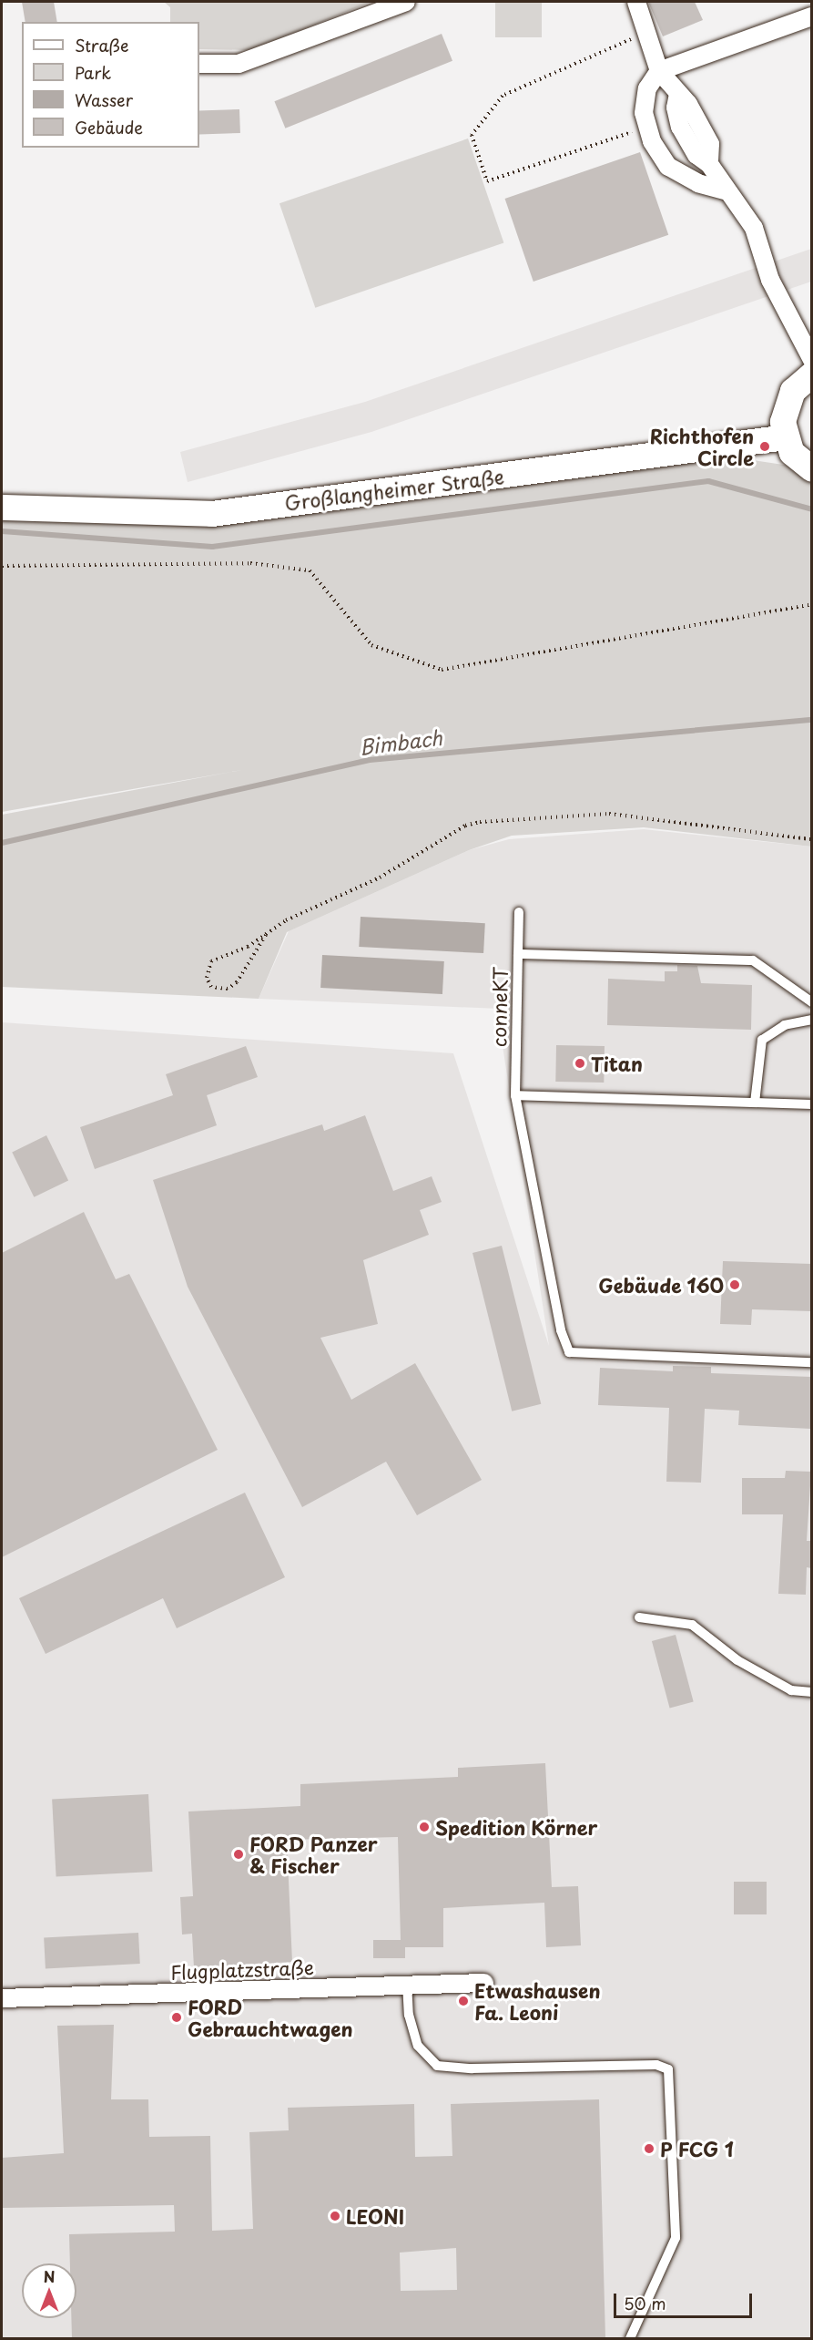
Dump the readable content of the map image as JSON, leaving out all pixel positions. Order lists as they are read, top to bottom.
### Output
{
  "streets": {
    "main road": ["Großlangheimer Straße"],
    "street": ["Flugplatzstraße"],
    "lane": ["conneKT"]
  },
  "water": ["Bimbach"],
  "places": [
    "Richthofen Circle",
    "Titan",
    "Gebäude 160",
    "Spedition Körner",
    "FORD Panzer & Fischer",
    "Etwashausen Fa. Leoni",
    "FORD Gebrauchtwagen",
    "P FCG 1",
    "LEONI"
  ],
  "legend": [
    "Straße",
    "Park",
    "Wasser",
    "Gebäude"
  ],
  "scale_bar": "50 m",
  "north": "top"
}
